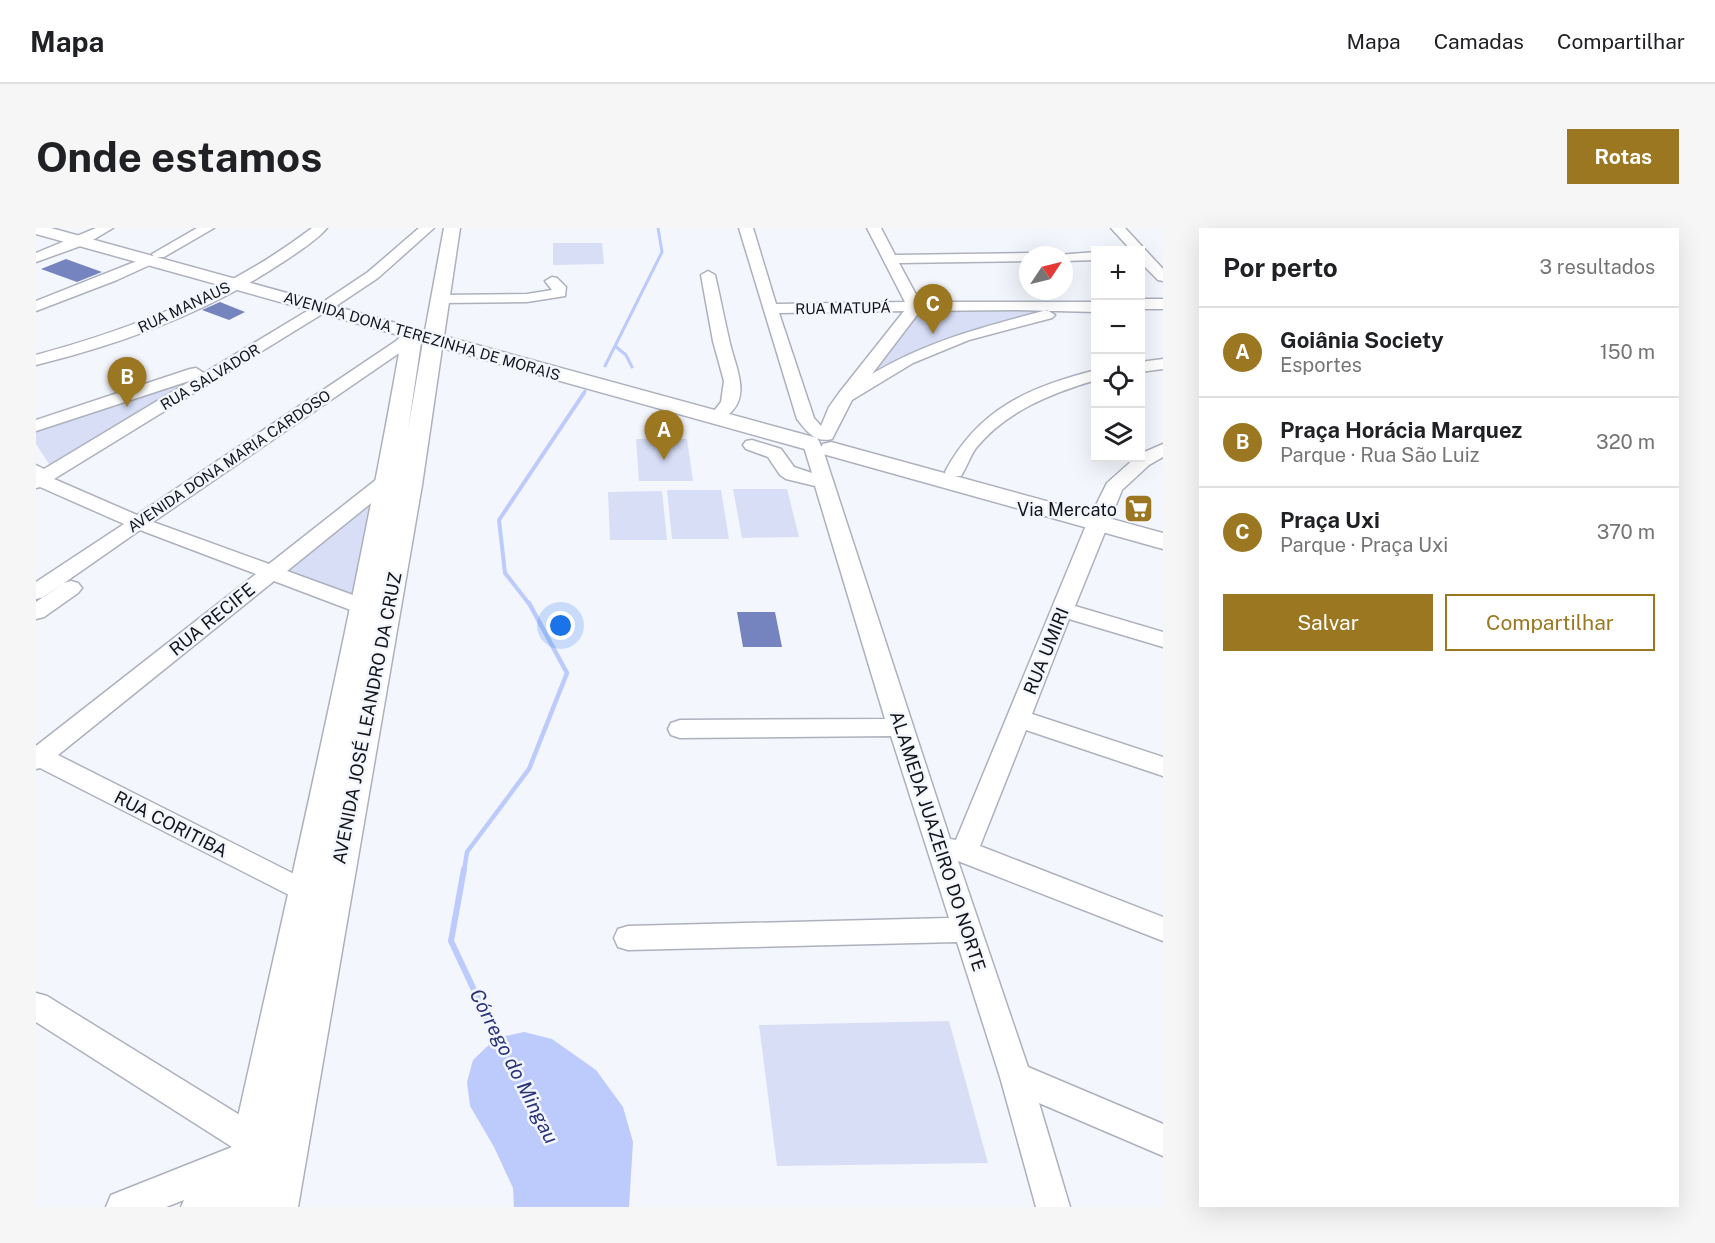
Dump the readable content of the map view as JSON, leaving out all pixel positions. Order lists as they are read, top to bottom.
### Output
{
  "streets": {
    "main road": ["AVENIDA DONA TEREZINHA DE MORAIS", "AVENIDA JOSÉ LEANDRO DA CRUZ"],
    "street": [
      "RUA MANAUS",
      "RUA MATUPÁ",
      "RUA SALVADOR",
      "AVENIDA DONA MARIA CARDOSO",
      "RUA RECIFE",
      "RUA UMIRI",
      "RUA CORITIBA",
      "ALAMEDA JUAZEIRO DO NORTE"
    ]
  },
  "crossings": [
    ["RUA MANAUS", "AVENIDA DONA TEREZINHA DE MORAIS"],
    ["RUA MATUPÁ", "ALAMEDA JUAZEIRO DO NORTE"],
    ["AVENIDA DONA TEREZINHA DE MORAIS", "RUA SALVADOR"],
    ["AVENIDA DONA TEREZINHA DE MORAIS", "AVENIDA DONA MARIA CARDOSO"],
    ["AVENIDA DONA TEREZINHA DE MORAIS", "RUA UMIRI"],
    ["AVENIDA DONA TEREZINHA DE MORAIS", "AVENIDA JOSÉ LEANDRO DA CRUZ"],
    ["AVENIDA DONA TEREZINHA DE MORAIS", "ALAMEDA JUAZEIRO DO NORTE"],
    ["AVENIDA DONA MARIA CARDOSO", "AVENIDA JOSÉ LEANDRO DA CRUZ"],
    ["RUA RECIFE", "AVENIDA JOSÉ LEANDRO DA CRUZ"],
    ["RUA RECIFE", "RUA CORITIBA"],
    ["RUA UMIRI", "ALAMEDA JUAZEIRO DO NORTE"],
    ["AVENIDA JOSÉ LEANDRO DA CRUZ", "RUA CORITIBA"]
  ],
  "water": ["Córrego do Mingau"],
  "places": {
    "supermarket": ["Via Mercato"]
  },
  "north": "top right",
  "page": {
    "header": "Mapa",
    "nav": ["Mapa", "Camadas", "Compartilhar"],
    "buttons": [
      "Rotas",
      ["Salvar", "Compartilhar"]
    ],
    "title": "Onde estamos",
    "heading": ["Por perto", "3 resultados"],
    "map_buttons": ["+", "−"],
    "pins": ["C", "B", "A"],
    "list": [
      {
        "mark": "A",
        "name": "Goiânia Society",
        "note": "Esportes",
        "value": "150 m"
      },
      {
        "mark": "B",
        "name": "Praça Horácia Marquez",
        "note": "Parque · Rua São Luiz",
        "value": "320 m"
      },
      {
        "mark": "C",
        "name": "Praça Uxi",
        "note": "Parque · Praça Uxi",
        "value": "370 m"
      }
    ]
  }
}
